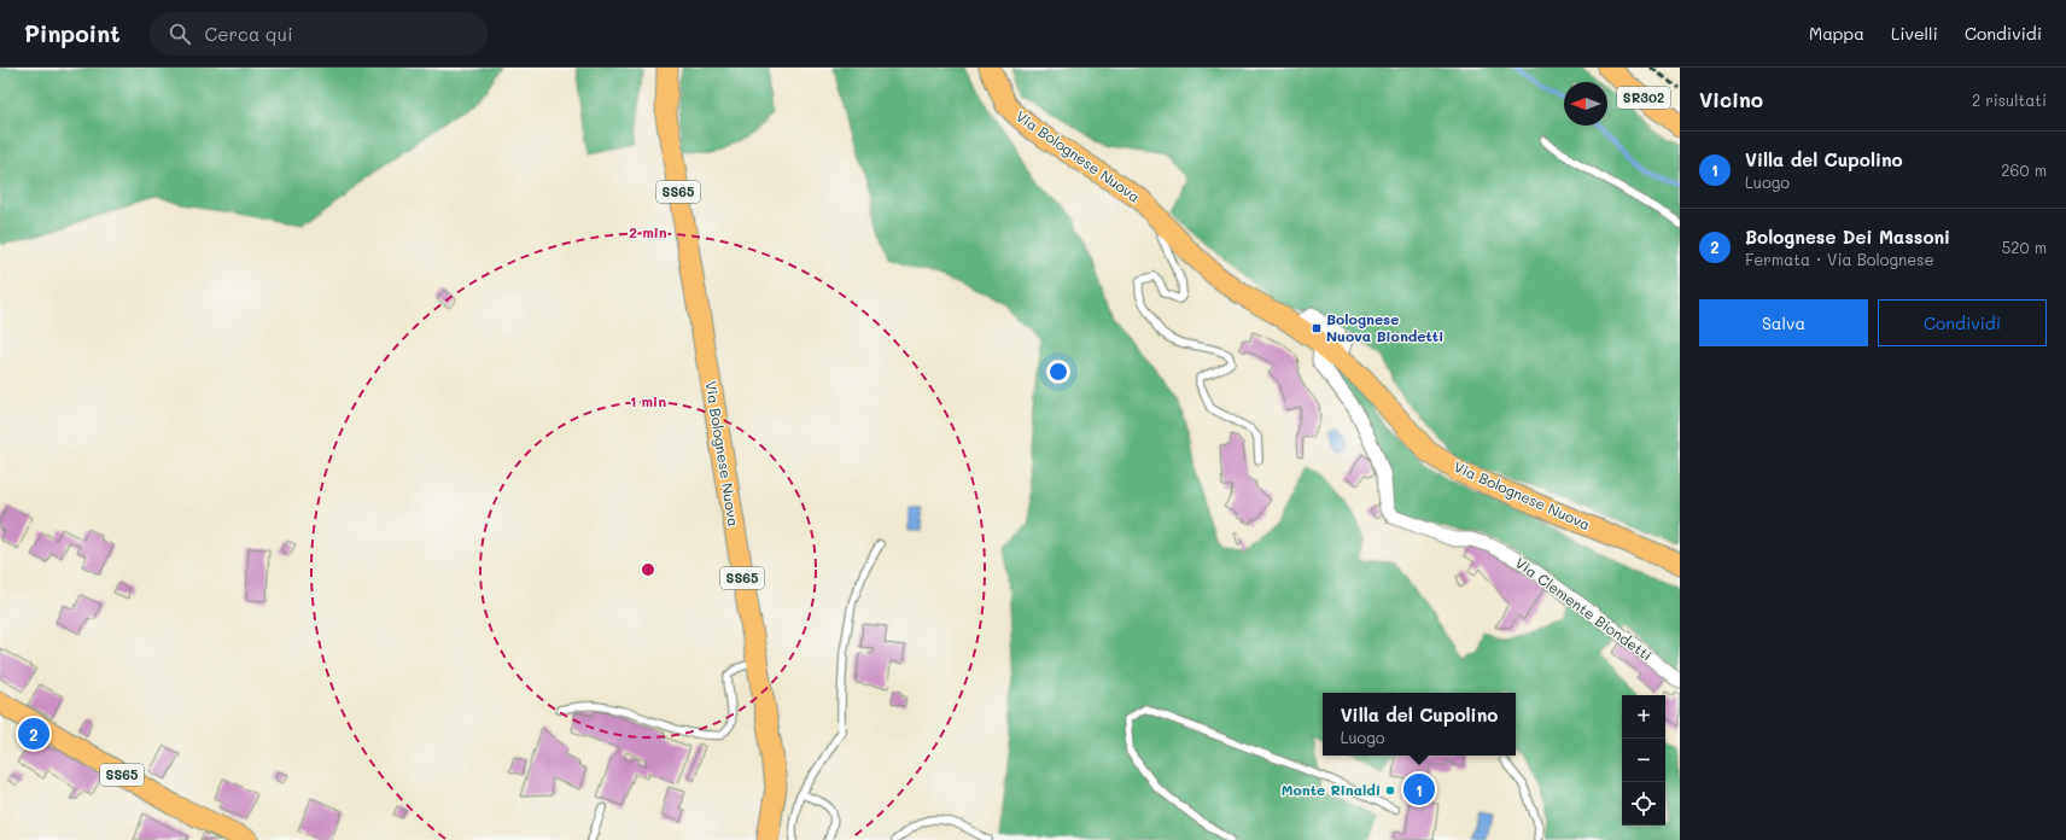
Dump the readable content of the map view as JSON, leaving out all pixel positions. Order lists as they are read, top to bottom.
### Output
{
  "streets": {
    "main road": ["SR302", "Via Bolognese Nuova", "SS65"],
    "street": ["Via Clemente Biondetti"]
  },
  "crossings": [
    ["Via Bolognese Nuova", "Via Clemente Biondetti"]
  ],
  "places": {
    "transit": ["Bolognese Nuova Biondetti"],
    "other": ["Monte Rinaldi"]
  },
  "north": "left",
  "page": {
    "header": "Pinpoint",
    "search": "Cerca qui",
    "nav": ["Mappa", "Livelli", "Condividi"],
    "heading": ["Vicino", "2 risultati"],
    "list": [
      {
        "mark": "1",
        "name": "Villa del Cupolino",
        "note": "Luogo",
        "value": "260 m"
      },
      {
        "mark": "2",
        "name": "Bolognese Dei Massoni",
        "note": "Fermata · Via Bolognese",
        "value": "520 m"
      }
    ],
    "buttons": ["Salva", "Condividi"],
    "popup": ["Villa del Cupolino", "Luogo"],
    "map_buttons": ["+", "−"],
    "pins": ["2", "1"]
  },
  "rings": ["2 min", "1 min"]
}
